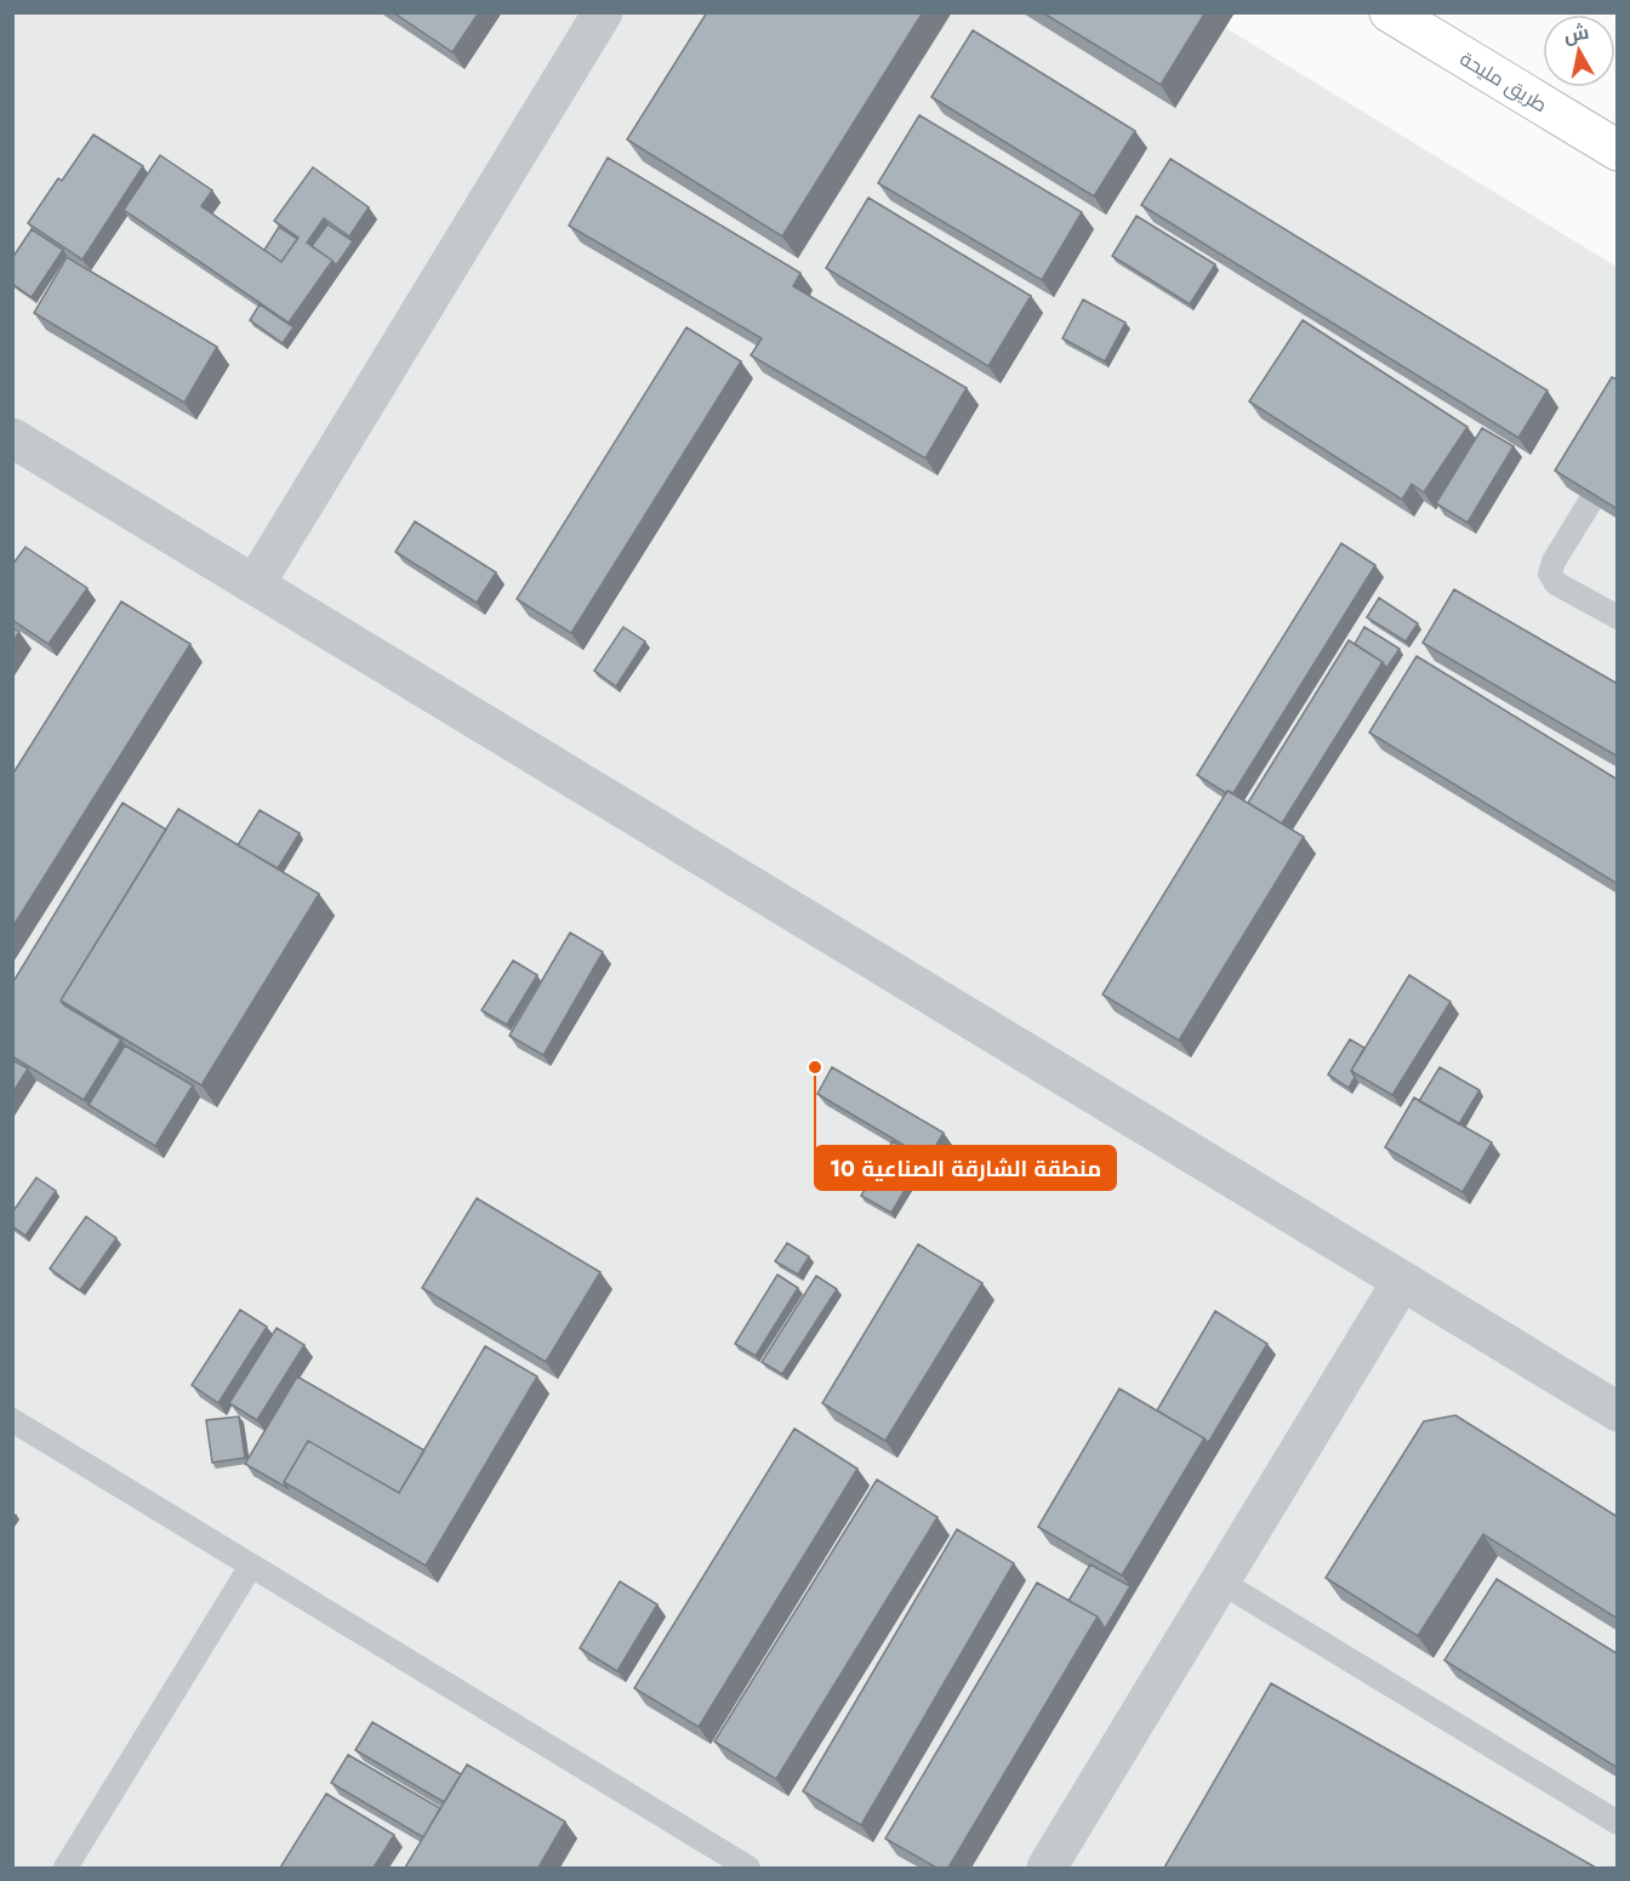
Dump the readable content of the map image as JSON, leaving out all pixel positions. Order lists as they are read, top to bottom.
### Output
{
  "streets": {
    "main road": ["طريق مليحة"]
  },
  "places": ["منطقة الشارقة الصناعية 10"],
  "north": "top"
}
